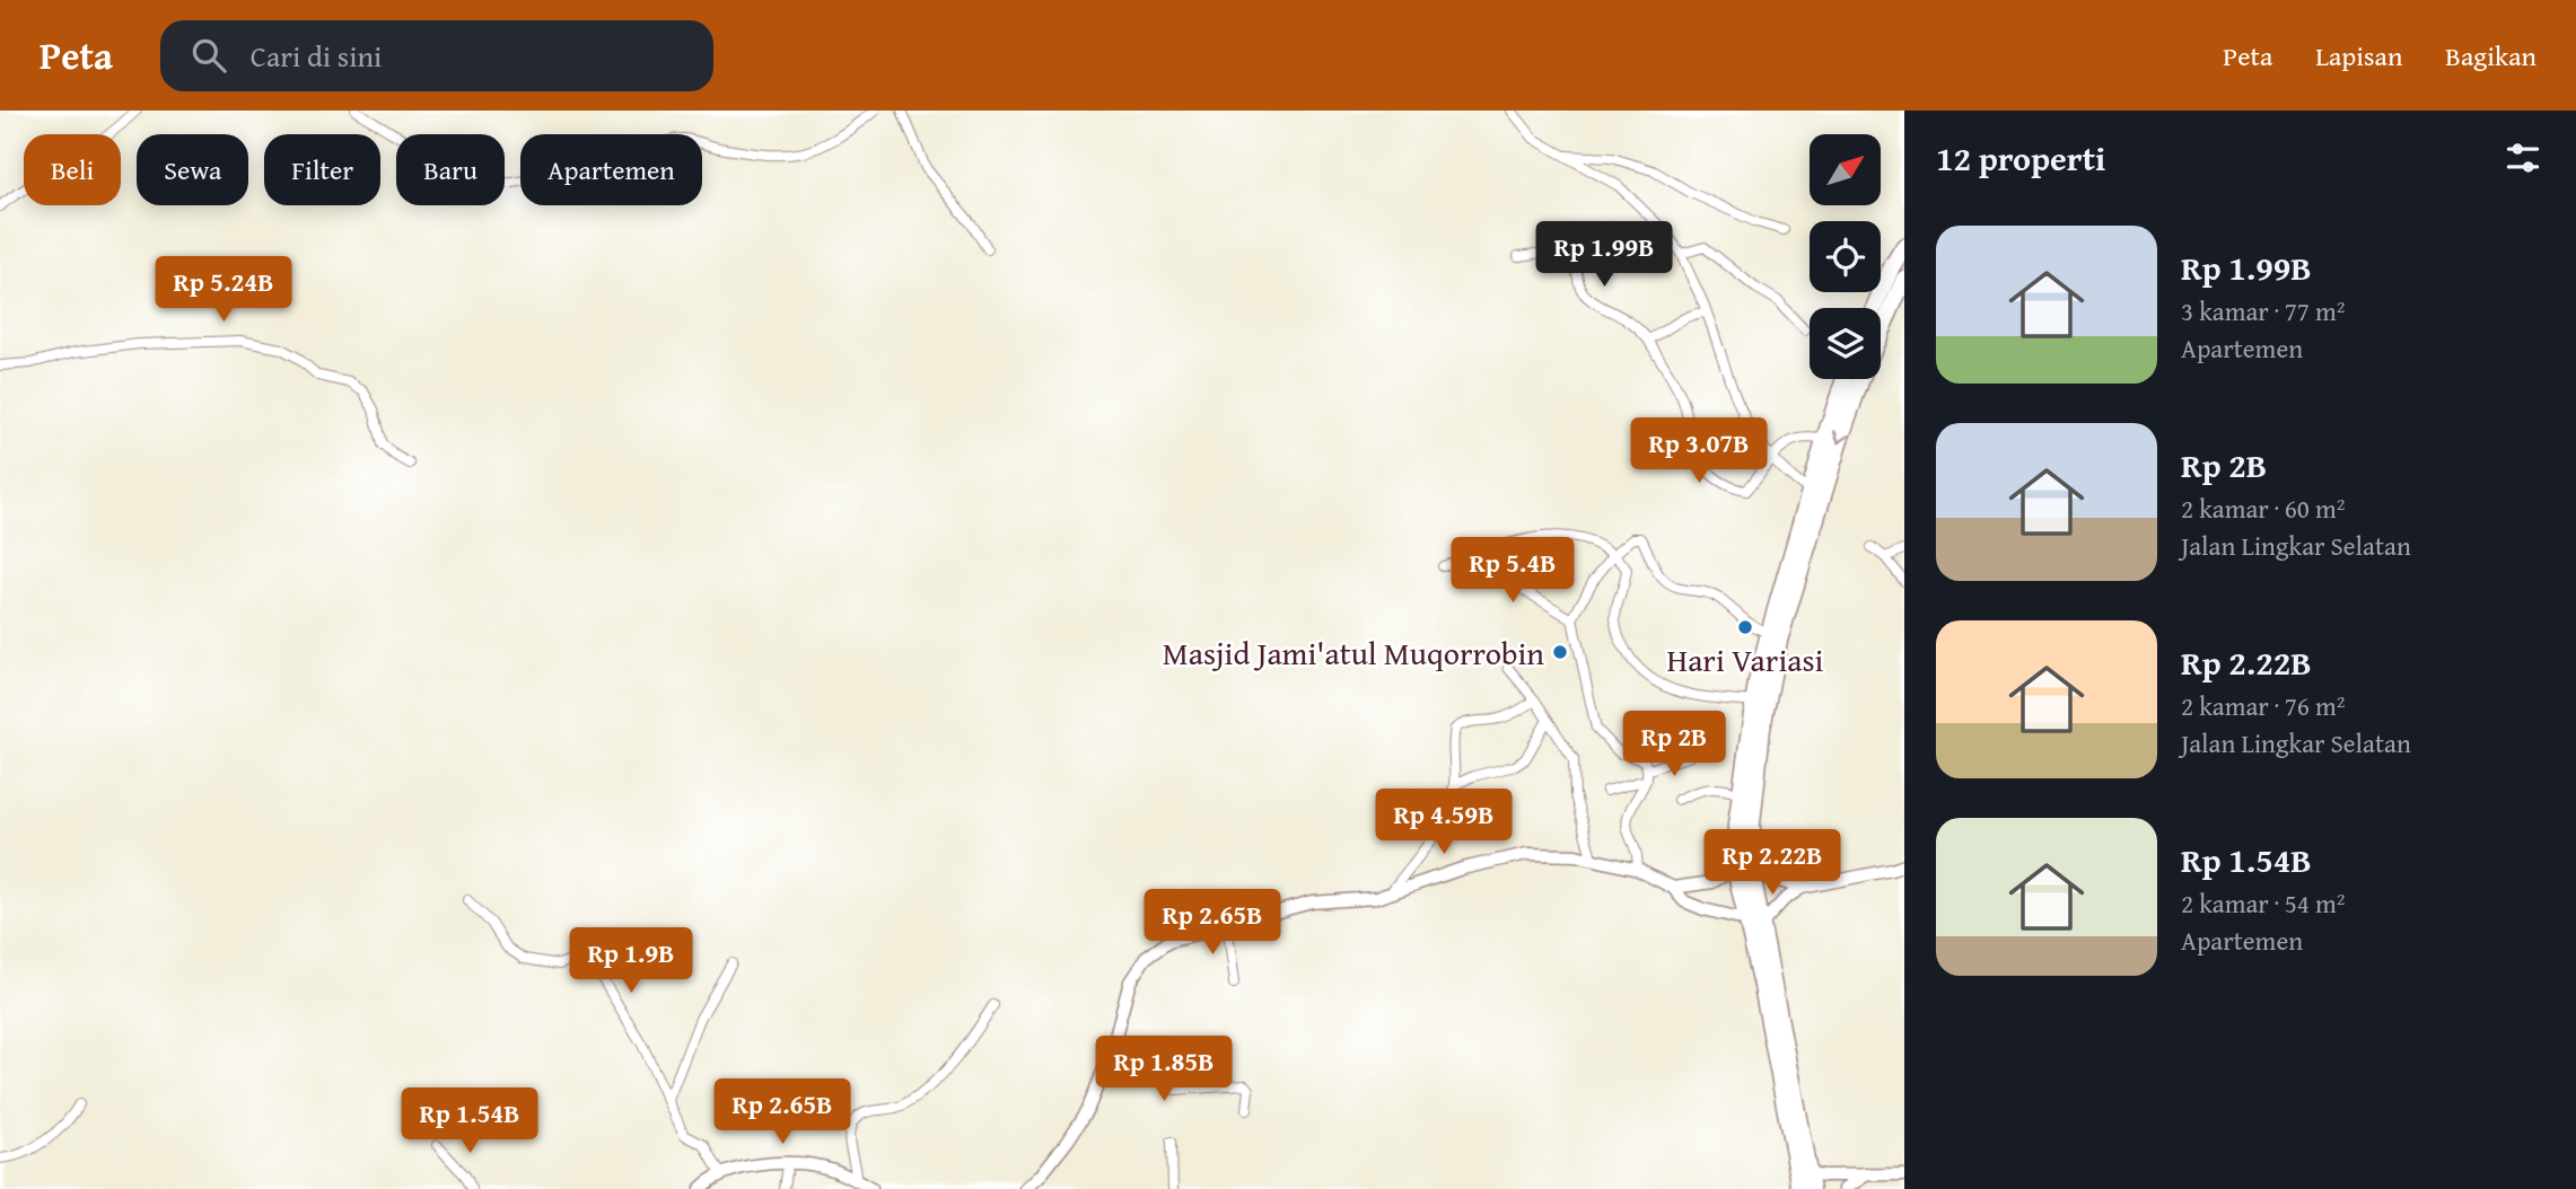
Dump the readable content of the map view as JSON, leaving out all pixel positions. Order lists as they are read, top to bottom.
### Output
{
  "places": ["Hari Variasi", "Masjid Jami'atul Muqorrobin"],
  "north": "top right",
  "page": {
    "header": "Peta",
    "search": "Cari di sini",
    "nav": ["Peta", "Lapisan", "Bagikan"],
    "heading": "12 properti",
    "chip": [
      "Beli",
      "Sewa",
      "Filter",
      "Baru",
      "Apartemen"
    ],
    "list": [
      {
        "name": "Rp 1.99B",
        "note": "3 kamar · 77 m² · Apartemen"
      },
      {
        "name": "Rp 2B",
        "note": "2 kamar · 60 m² · Jalan Lingkar Selatan"
      },
      {
        "name": "Rp 2.22B",
        "note": "2 kamar · 76 m² · Jalan Lingkar Selatan"
      },
      {
        "name": "Rp 1.54B",
        "note": "2 kamar · 54 m² · Apartemen"
      }
    ],
    "price": [
      "Rp 1.99B",
      "Rp 5.24B",
      "Rp 3.07B",
      "Rp 5.4B",
      "Rp 2B",
      "Rp 4.59B",
      "Rp 2.22B",
      "Rp 2.65B",
      "Rp 1.9B",
      "Rp 1.85B",
      "Rp 2.65B",
      "Rp 1.54B"
    ]
  }
}
